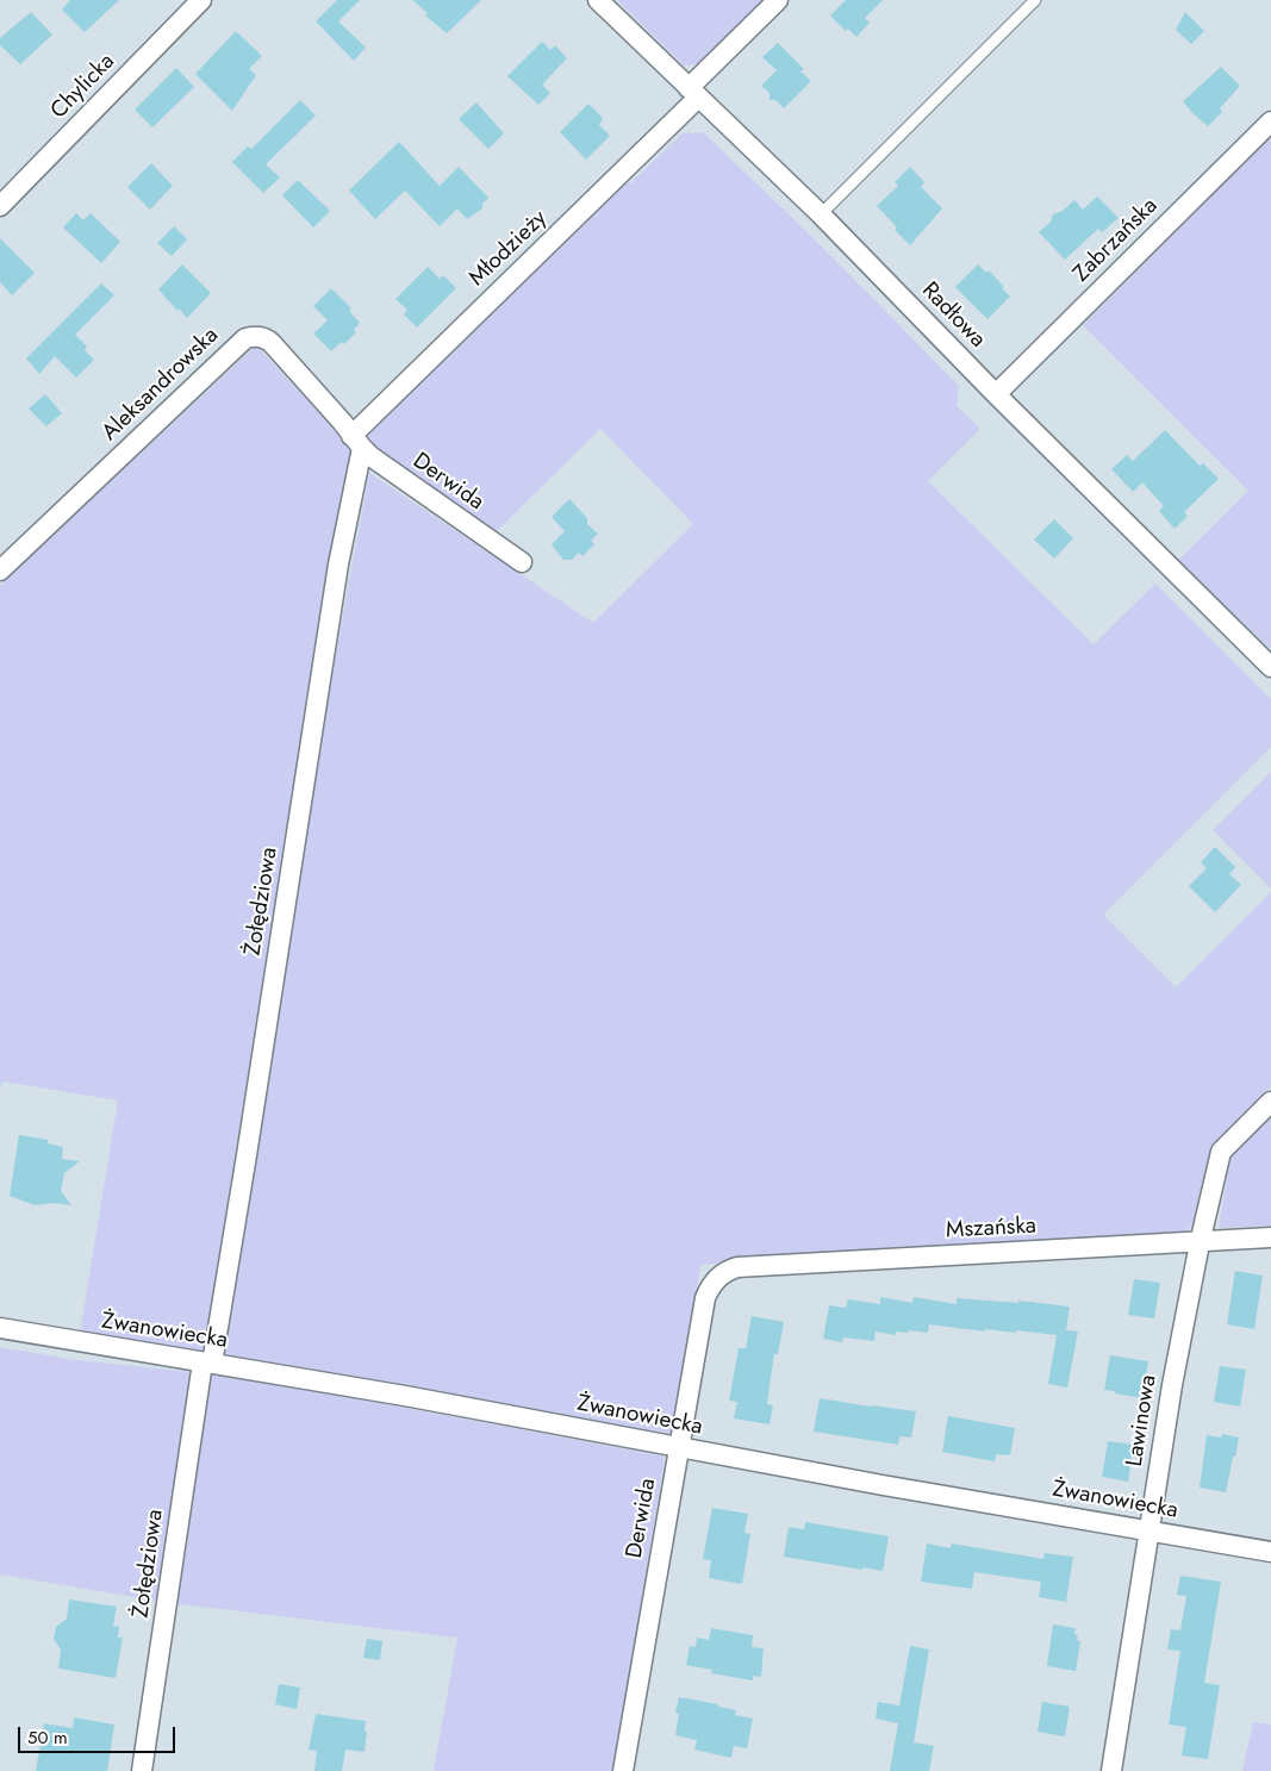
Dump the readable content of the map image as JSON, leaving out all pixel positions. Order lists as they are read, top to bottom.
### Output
{
  "streets": {
    "street": [
      "Chylicka",
      "Zabrzańska",
      "Młodzieży",
      "Radłowa",
      "Aleksandrowska",
      "Derwida",
      "Żołędziowa",
      "Mszańska",
      "Żwanowiecka",
      "Lawinowa"
    ]
  },
  "crossings": [
    ["Zabrzańska", "Radłowa"],
    ["Młodzieży", "Radłowa"],
    ["Młodzieży", "Aleksandrowska"],
    ["Młodzieży", "Derwida"],
    ["Młodzieży", "Żołędziowa"],
    ["Aleksandrowska", "Derwida"],
    ["Aleksandrowska", "Żołędziowa"],
    ["Derwida", "Żołędziowa"],
    ["Derwida", "Mszańska"],
    ["Derwida", "Żwanowiecka"],
    ["Żołędziowa", "Żwanowiecka"],
    ["Mszańska", "Lawinowa"],
    ["Żwanowiecka", "Lawinowa"]
  ],
  "scale_bar": "50 m"
}
